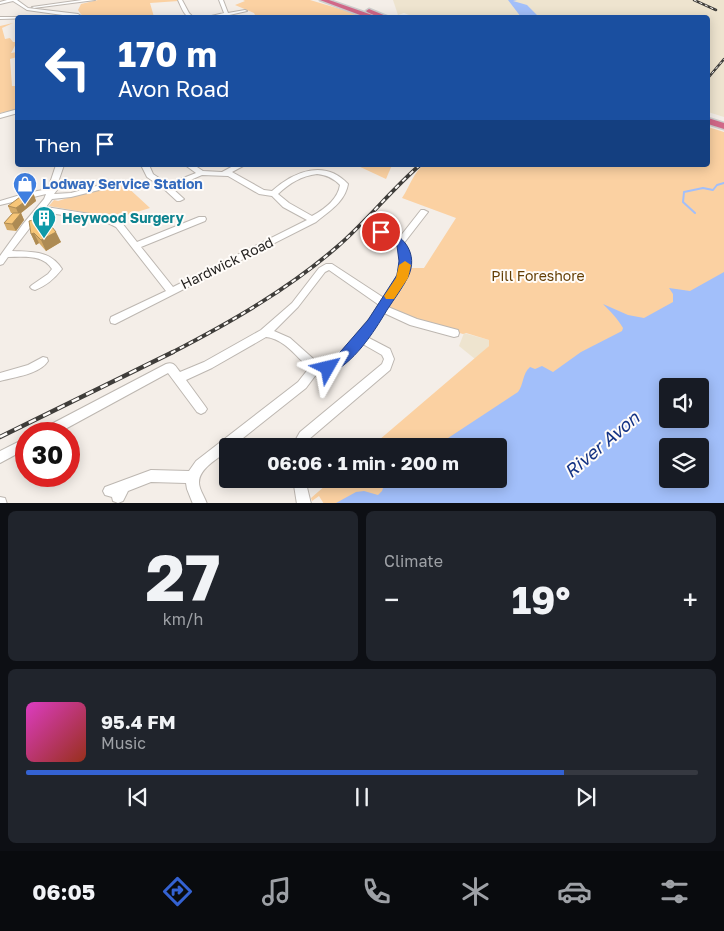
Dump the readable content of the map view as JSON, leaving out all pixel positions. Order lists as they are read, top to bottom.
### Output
{
  "streets": {
    "street": ["Hardwick Road"]
  },
  "water": ["River Avon"],
  "parks": ["Pill Foreshore"],
  "places": {
    "shop": ["Lodway Service Station"],
    "building": ["Heywood Surgery"]
  },
  "page": {
    "turn": ["170 m", "Avon Road"],
    "then": "Then",
    "limit": "30",
    "trip": "06:06 · 1 min · 200 m",
    "tile": [
      ["27", "km/h"],
      "Climate"
    ],
    "heat": ["−", "19°", "+"],
    "song": ["95.4 FM", "Music"],
    "tabs": "06:05"
  }
}
